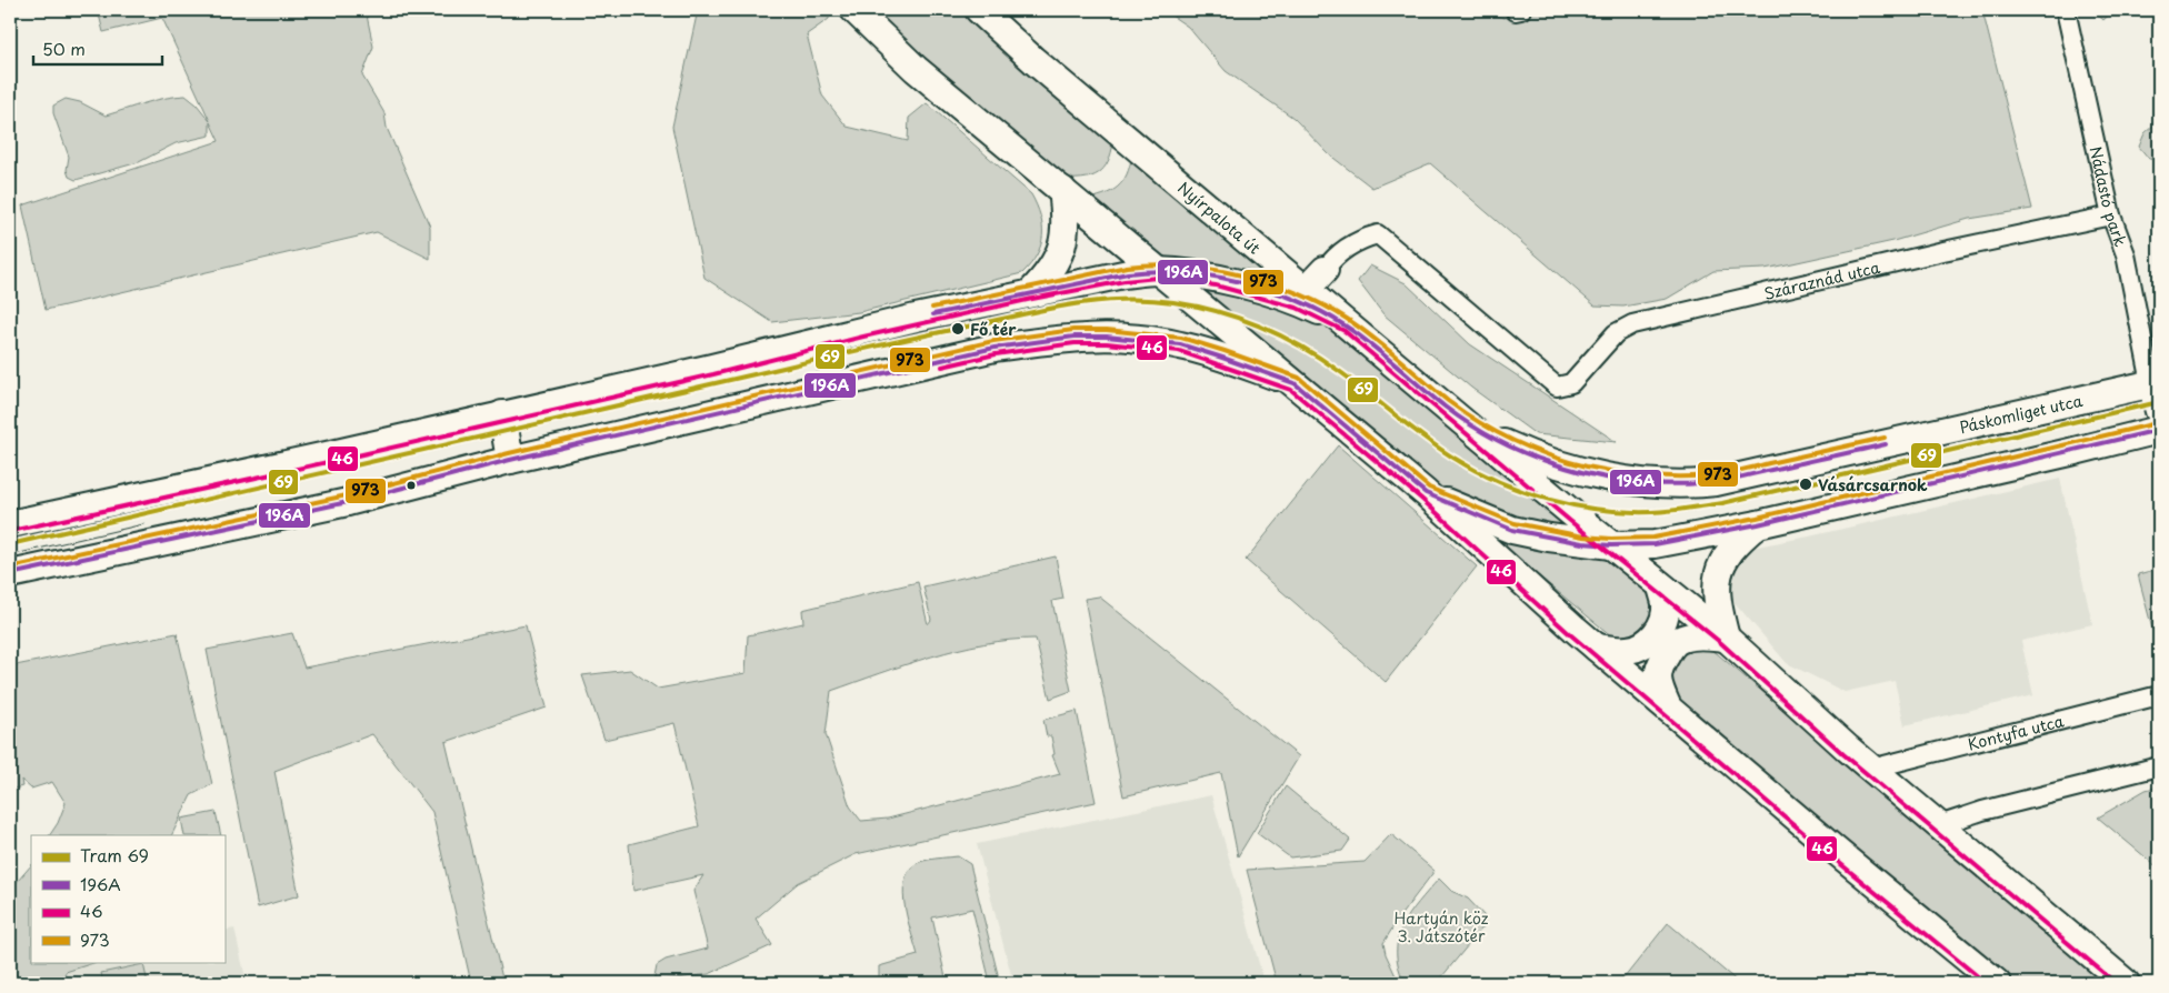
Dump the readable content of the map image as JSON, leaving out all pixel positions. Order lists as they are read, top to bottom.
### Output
{
  "streets": {
    "street": [
      "Nádastó park",
      "Nyírpalota út",
      "Száraznád utca",
      "Páskomliget utca",
      "Kontyfa utca"
    ]
  },
  "crossings": [
    ["Nádastó park", "Száraznád utca"],
    ["Nádastó park", "Páskomliget utca"],
    ["Nyírpalota út", "Páskomliget utca"],
    ["Nyírpalota út", "Kontyfa utca"]
  ],
  "parks": ["Hartyán köz 3. Játszótér"],
  "places": ["Fő tér", "Vásárcsarnok"],
  "lines": [
    "transit line 973",
    "transit line 196A",
    "transit line 46",
    "tram line 69"
  ],
  "legend": [
    "Tram 69",
    "196A",
    "46",
    "973"
  ],
  "scale_bar": "50 m"
}
